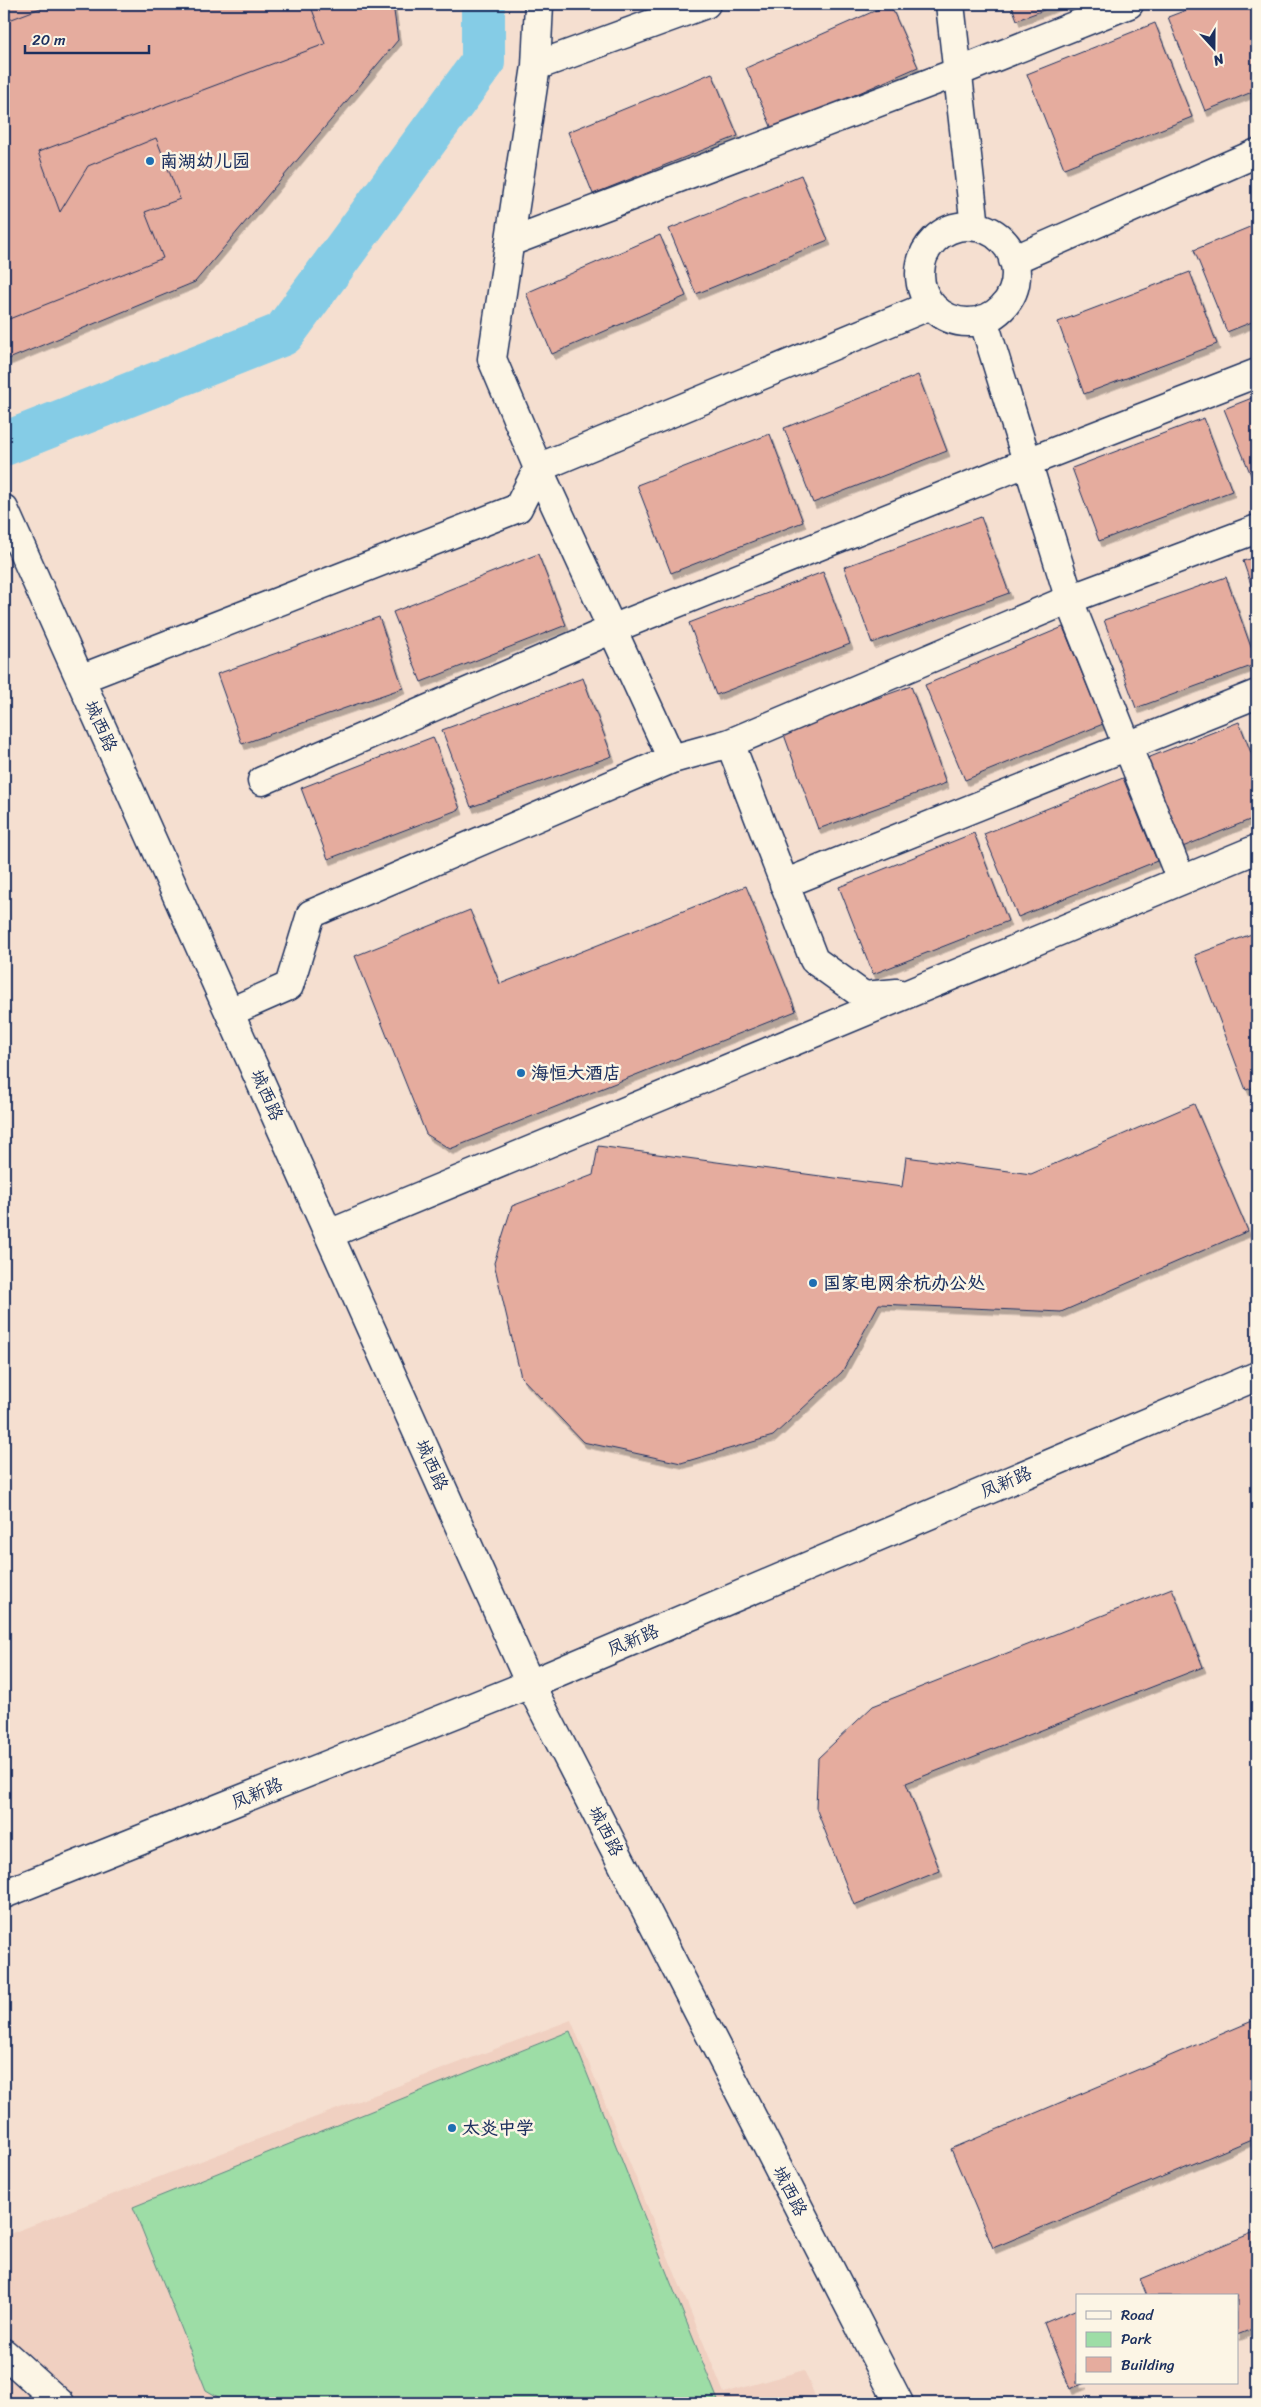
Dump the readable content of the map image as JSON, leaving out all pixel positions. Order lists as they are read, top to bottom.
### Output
{
  "streets": {
    "street": ["城西路", "凤新路"]
  },
  "crossings": [
    ["城西路", "凤新路"]
  ],
  "places": [
    "南湖幼儿园",
    "海恒大酒店",
    "国家电网余杭办公处",
    "太炎中学"
  ],
  "legend": ["Road", "Park", "Building"],
  "scale_bar": "20 m",
  "north": "bottom"
}
